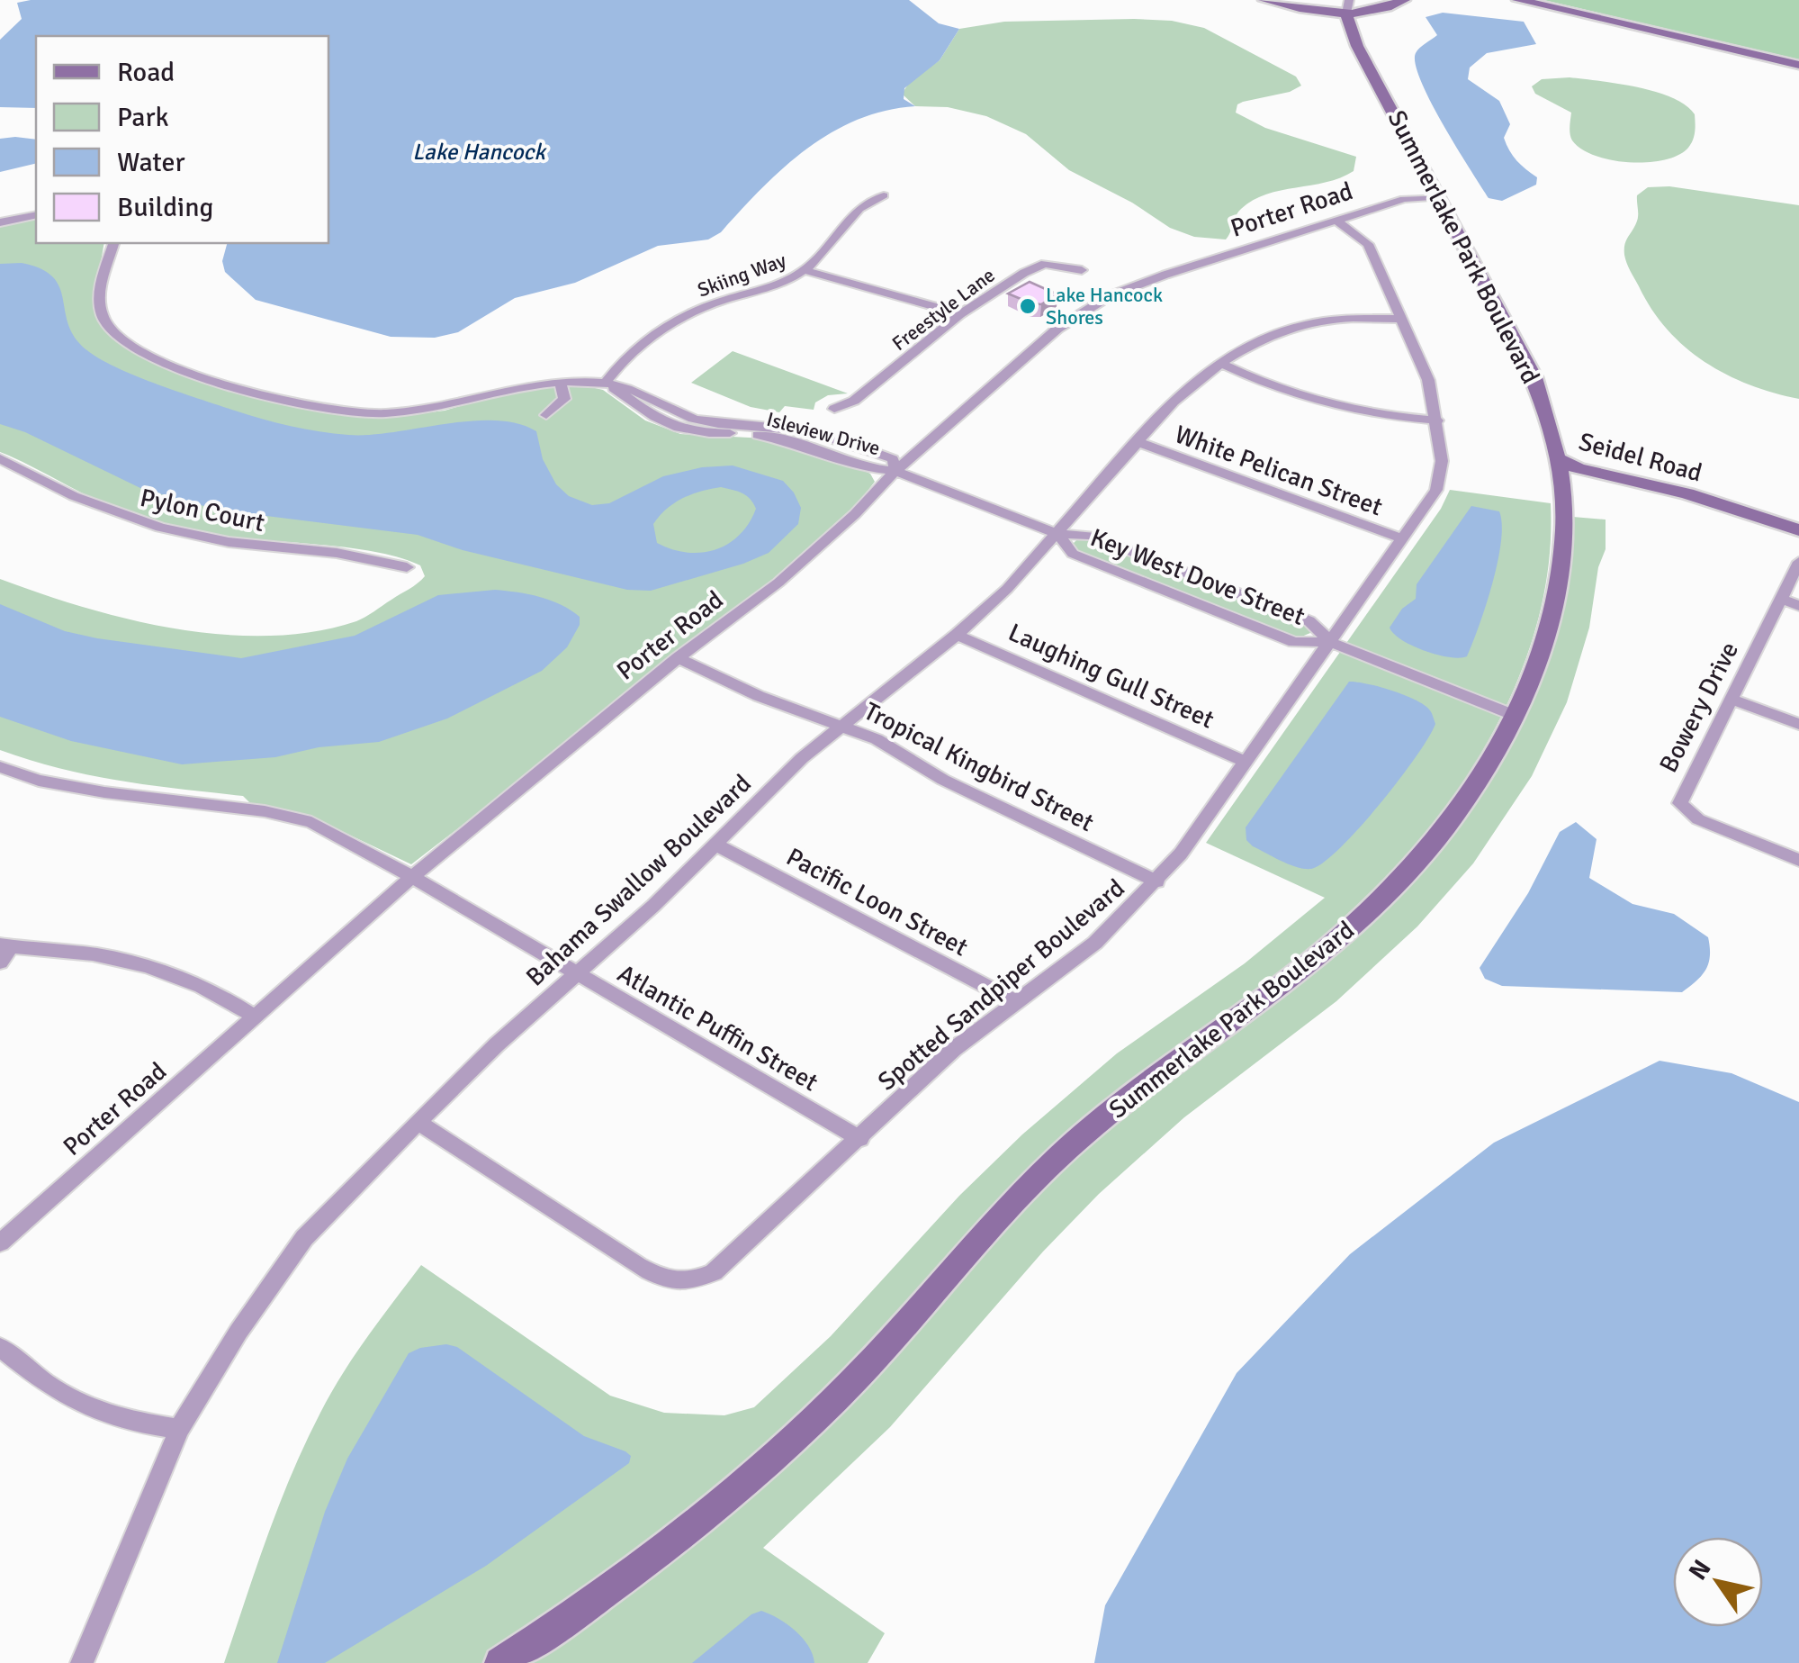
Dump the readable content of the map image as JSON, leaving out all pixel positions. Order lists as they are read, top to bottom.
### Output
{
  "streets": {
    "main road": ["Summerlake Park Boulevard", "Seidel Road"],
    "street": [
      "Porter Road",
      "Skiing Way",
      "Freestyle Lane",
      "Isleview Drive",
      "White Pelican Street",
      "Pylon Court",
      "Key West Dove Street",
      "Laughing Gull Street",
      "Bowery Drive",
      "Tropical Kingbird Street",
      "Bahama Swallow Boulevard",
      "Pacific Loon Street",
      "Spotted Sandpiper Boulevard",
      "Atlantic Puffin Street"
    ]
  },
  "crossings": [
    ["Porter Road", "Summerlake Park Boulevard"],
    ["Porter Road", "Isleview Drive"],
    ["Porter Road", "Key West Dove Street"],
    ["Porter Road", "Tropical Kingbird Street"],
    ["Porter Road", "Spotted Sandpiper Boulevard"],
    ["Porter Road", "Atlantic Puffin Street"],
    ["Summerlake Park Boulevard", "Seidel Road"],
    ["Summerlake Park Boulevard", "Key West Dove Street"],
    ["Skiing Way", "Isleview Drive"],
    ["Isleview Drive", "Key West Dove Street"],
    ["White Pelican Street", "Bahama Swallow Boulevard"],
    ["White Pelican Street", "Spotted Sandpiper Boulevard"],
    ["Key West Dove Street", "Bahama Swallow Boulevard"],
    ["Key West Dove Street", "Spotted Sandpiper Boulevard"],
    ["Laughing Gull Street", "Bahama Swallow Boulevard"],
    ["Laughing Gull Street", "Spotted Sandpiper Boulevard"],
    ["Tropical Kingbird Street", "Bahama Swallow Boulevard"],
    ["Tropical Kingbird Street", "Spotted Sandpiper Boulevard"],
    ["Bahama Swallow Boulevard", "Pacific Loon Street"],
    ["Bahama Swallow Boulevard", "Spotted Sandpiper Boulevard"],
    ["Bahama Swallow Boulevard", "Atlantic Puffin Street"],
    ["Pacific Loon Street", "Spotted Sandpiper Boulevard"],
    ["Spotted Sandpiper Boulevard", "Atlantic Puffin Street"]
  ],
  "water": ["Lake Hancock"],
  "places": ["Lake Hancock Shores"],
  "legend": [
    "Road",
    "Park",
    "Water",
    "Building"
  ],
  "north": "top left"
}
